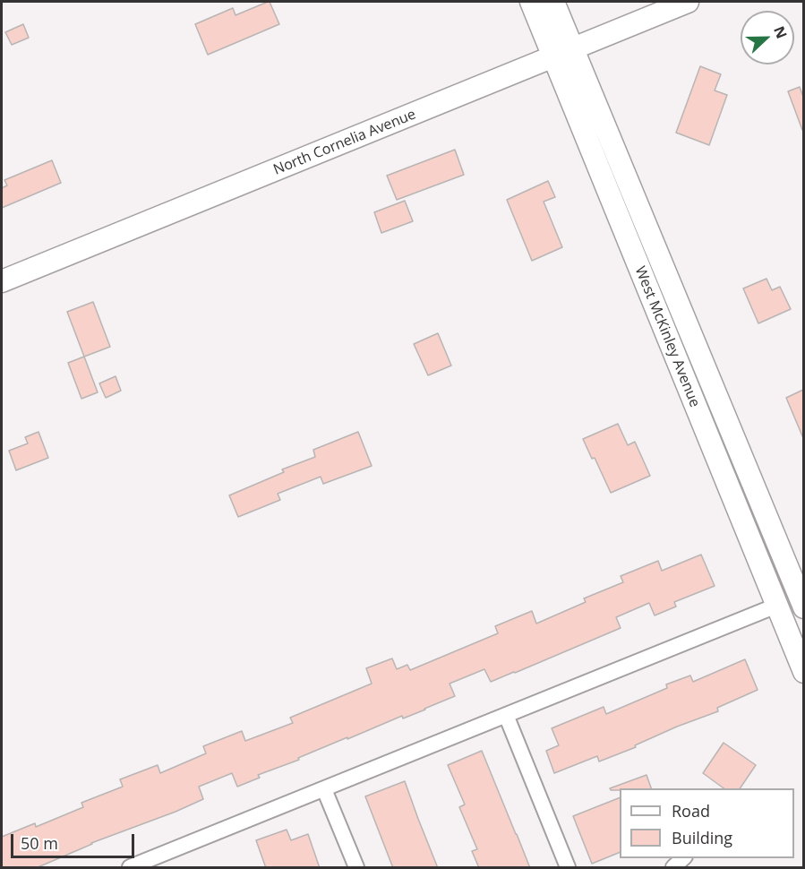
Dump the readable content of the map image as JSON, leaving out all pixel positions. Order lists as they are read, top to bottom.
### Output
{
  "streets": {
    "main road": ["North Cornelia Avenue", "West McKinley Avenue"]
  },
  "crossings": [
    ["North Cornelia Avenue", "West McKinley Avenue"]
  ],
  "legend": ["Road", "Building"],
  "scale_bar": "50 m",
  "north": "right"
}
